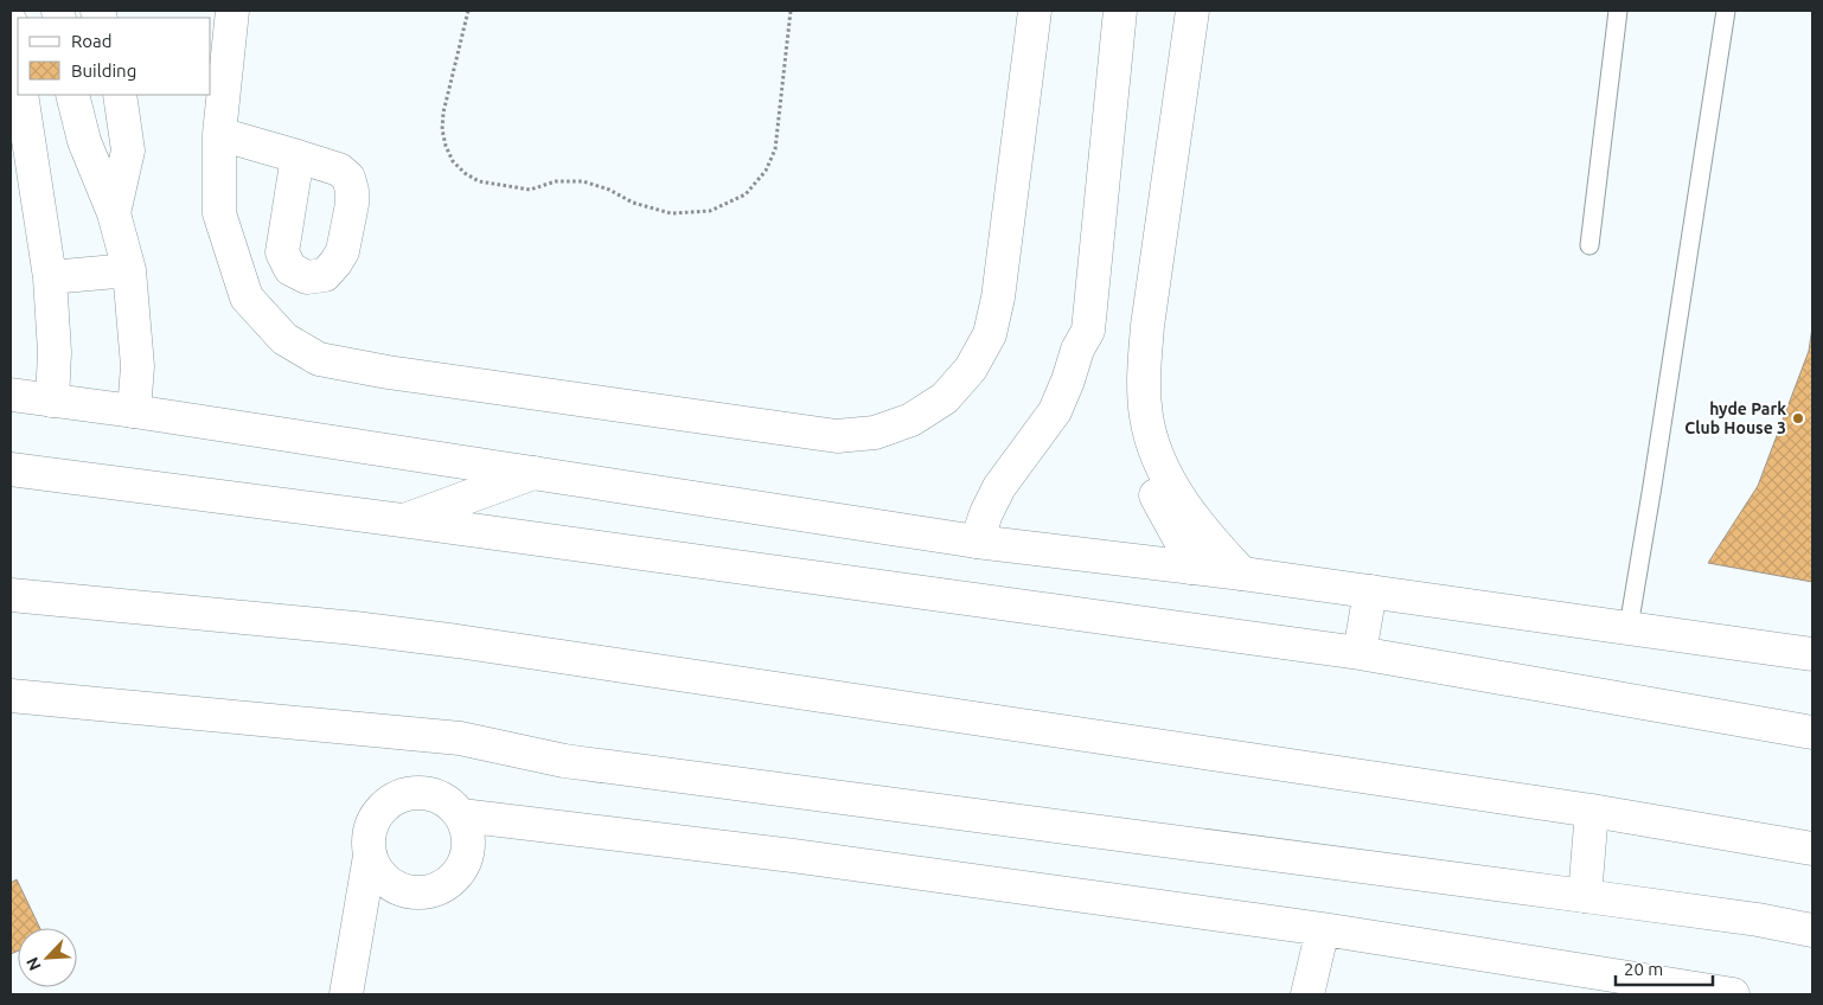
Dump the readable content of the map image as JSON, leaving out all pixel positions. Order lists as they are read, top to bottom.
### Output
{
  "places": ["hyde Park Club House 3"],
  "legend": ["Road", "Building"],
  "scale_bar": "20 m",
  "north": "bottom left"
}
